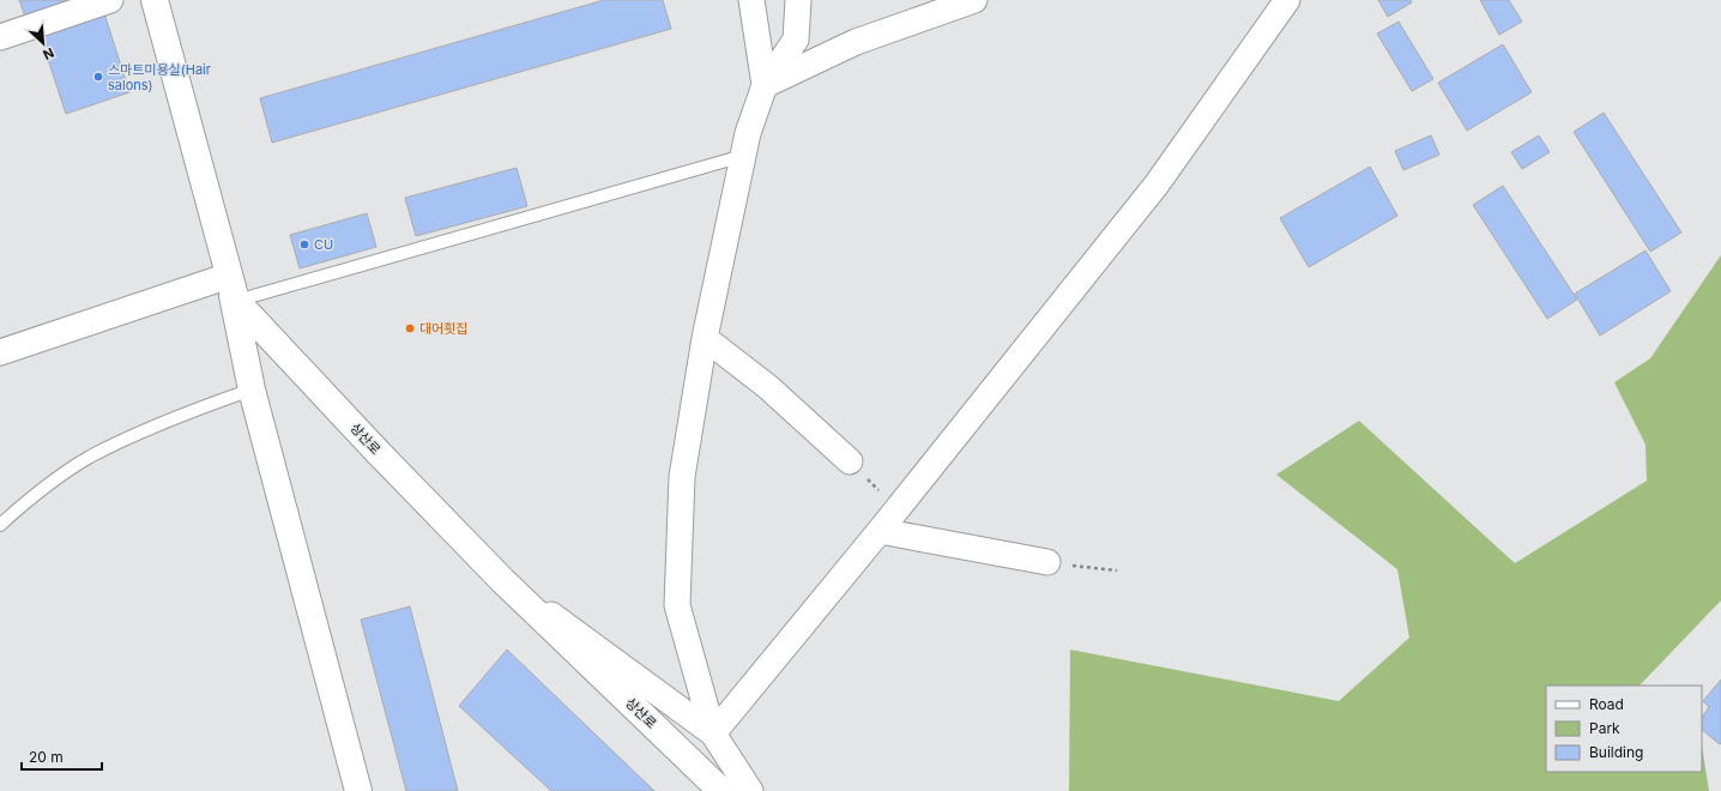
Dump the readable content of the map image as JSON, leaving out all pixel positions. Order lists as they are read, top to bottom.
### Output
{
  "streets": {
    "street": ["상산로"]
  },
  "places": ["스마트미용실(Hair salons)", "CU", "대어횟집"],
  "legend": ["Road", "Park", "Building"],
  "scale_bar": "20 m",
  "north": "bottom right"
}
